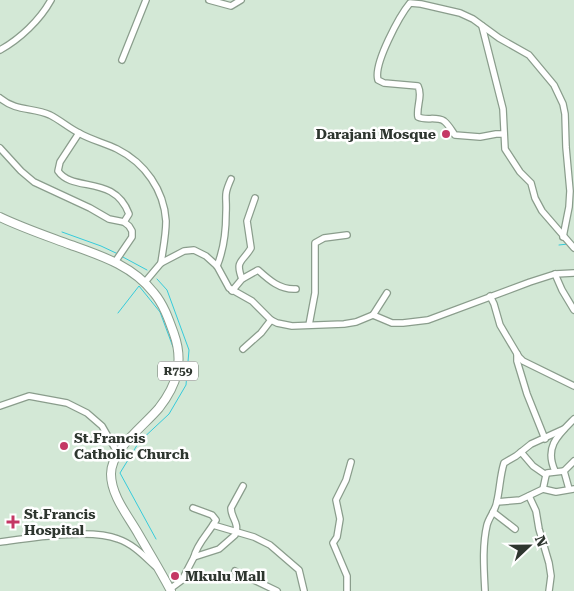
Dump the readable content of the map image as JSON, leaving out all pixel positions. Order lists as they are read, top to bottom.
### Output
{
  "streets": {
    "main road": ["R759"]
  },
  "places": {
    "other": ["Darajani Mosque", "St.Francis Catholic Church", "Mkulu Mall"],
    "health": ["St.Francis Hospital"]
  },
  "north": "right"
}
